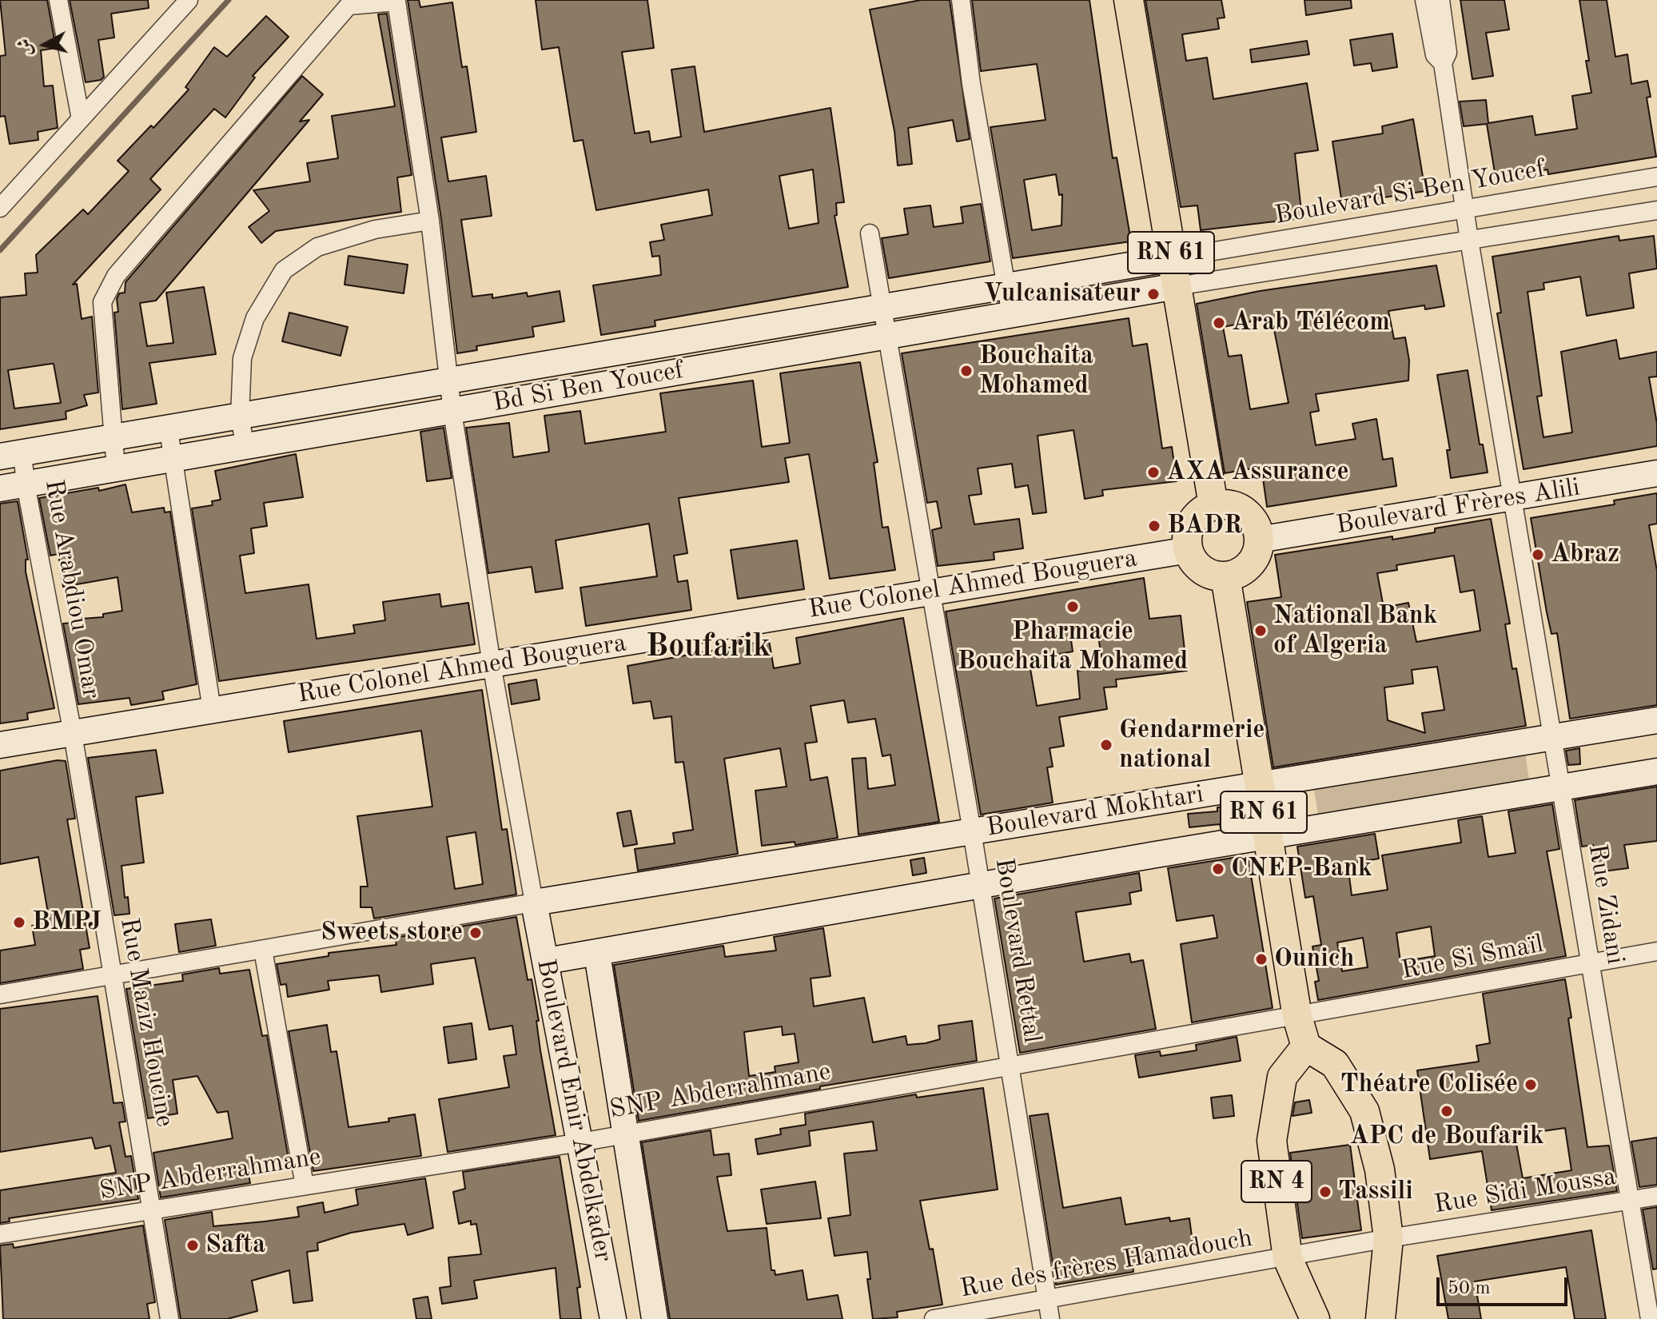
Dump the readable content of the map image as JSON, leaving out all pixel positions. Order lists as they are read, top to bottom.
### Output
{
  "streets": {
    "main road": ["RN 61", "RN 4"],
    "street": [
      "Boulevard Si Ben Youcef",
      "Bd Si Ben Youcef",
      "Boulevard Frères Alili",
      "Rue Colonel Ahmed Bouguera",
      "Rue Arabdiou Omar",
      "Boulevard Mokhtari",
      "Rue Zidani",
      "Boulevard Rettal",
      "Rue Si Smaïl",
      "Rue Maziz Houcine",
      "SNP Abderrahmane",
      "Boulevard Emir Abdelkader",
      "Rue Sidi Moussa",
      "Rue des frères Hamadouch"
    ]
  },
  "crossings": [
    ["Boulevard Si Ben Youcef", "RN 61"],
    ["Boulevard Si Ben Youcef", "Bd Si Ben Youcef"],
    ["Boulevard Si Ben Youcef", "Rue Zidani"],
    ["RN 61", "Bd Si Ben Youcef"],
    ["RN 61", "Boulevard Frères Alili"],
    ["RN 61", "Rue Colonel Ahmed Bouguera"],
    ["RN 61", "Boulevard Mokhtari"],
    ["RN 61", "Rue Si Smaïl"],
    ["RN 61", "SNP Abderrahmane"],
    ["RN 61", "RN 4"],
    ["Bd Si Ben Youcef", "Rue Arabdiou Omar"],
    ["Bd Si Ben Youcef", "Boulevard Rettal"],
    ["Boulevard Frères Alili", "Rue Colonel Ahmed Bouguera"],
    ["Boulevard Frères Alili", "Rue Zidani"],
    ["Rue Colonel Ahmed Bouguera", "Rue Arabdiou Omar"],
    ["Rue Colonel Ahmed Bouguera", "Boulevard Rettal"],
    ["Rue Colonel Ahmed Bouguera", "Rue Maziz Houcine"],
    ["Rue Arabdiou Omar", "Rue Maziz Houcine"],
    ["Boulevard Mokhtari", "Rue Zidani"],
    ["Boulevard Mokhtari", "Boulevard Rettal"],
    ["Boulevard Mokhtari", "Boulevard Emir Abdelkader"],
    ["Rue Zidani", "Rue Si Smaïl"],
    ["Rue Zidani", "Rue Sidi Moussa"],
    ["Boulevard Rettal", "SNP Abderrahmane"],
    ["Boulevard Rettal", "Rue des frères Hamadouch"],
    ["Rue Si Smaïl", "SNP Abderrahmane"],
    ["Rue Maziz Houcine", "SNP Abderrahmane"],
    ["SNP Abderrahmane", "Boulevard Emir Abdelkader"],
    ["RN 4", "Rue Sidi Moussa"],
    ["RN 4", "Rue des frères Hamadouch"],
    ["Rue Sidi Moussa", "Rue des frères Hamadouch"]
  ],
  "districts": ["Boufarik"],
  "places": [
    "Vulcanisateur",
    "Arab Télécom",
    "Bouchaita Mohamed",
    "AXA Assurance",
    "BADR",
    "Abraz",
    "Pharmacie Bouchaita Mohamed",
    "National Bank of Algeria",
    "Gendarmerie national",
    "CNEP-Bank",
    "BMPJ",
    "Sweets store",
    "Ounich",
    "Théatre Colisée",
    "APC de Boufarik",
    "Tassili",
    "Safta"
  ],
  "scale_bar": "50 m",
  "north": "left"
}
